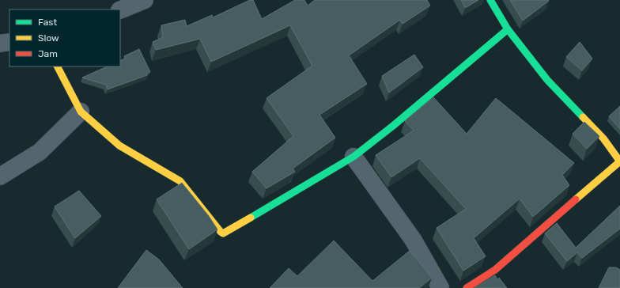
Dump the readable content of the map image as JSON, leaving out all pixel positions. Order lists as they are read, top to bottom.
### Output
{
  "legend": ["Fast", "Slow", "Jam"]
}
